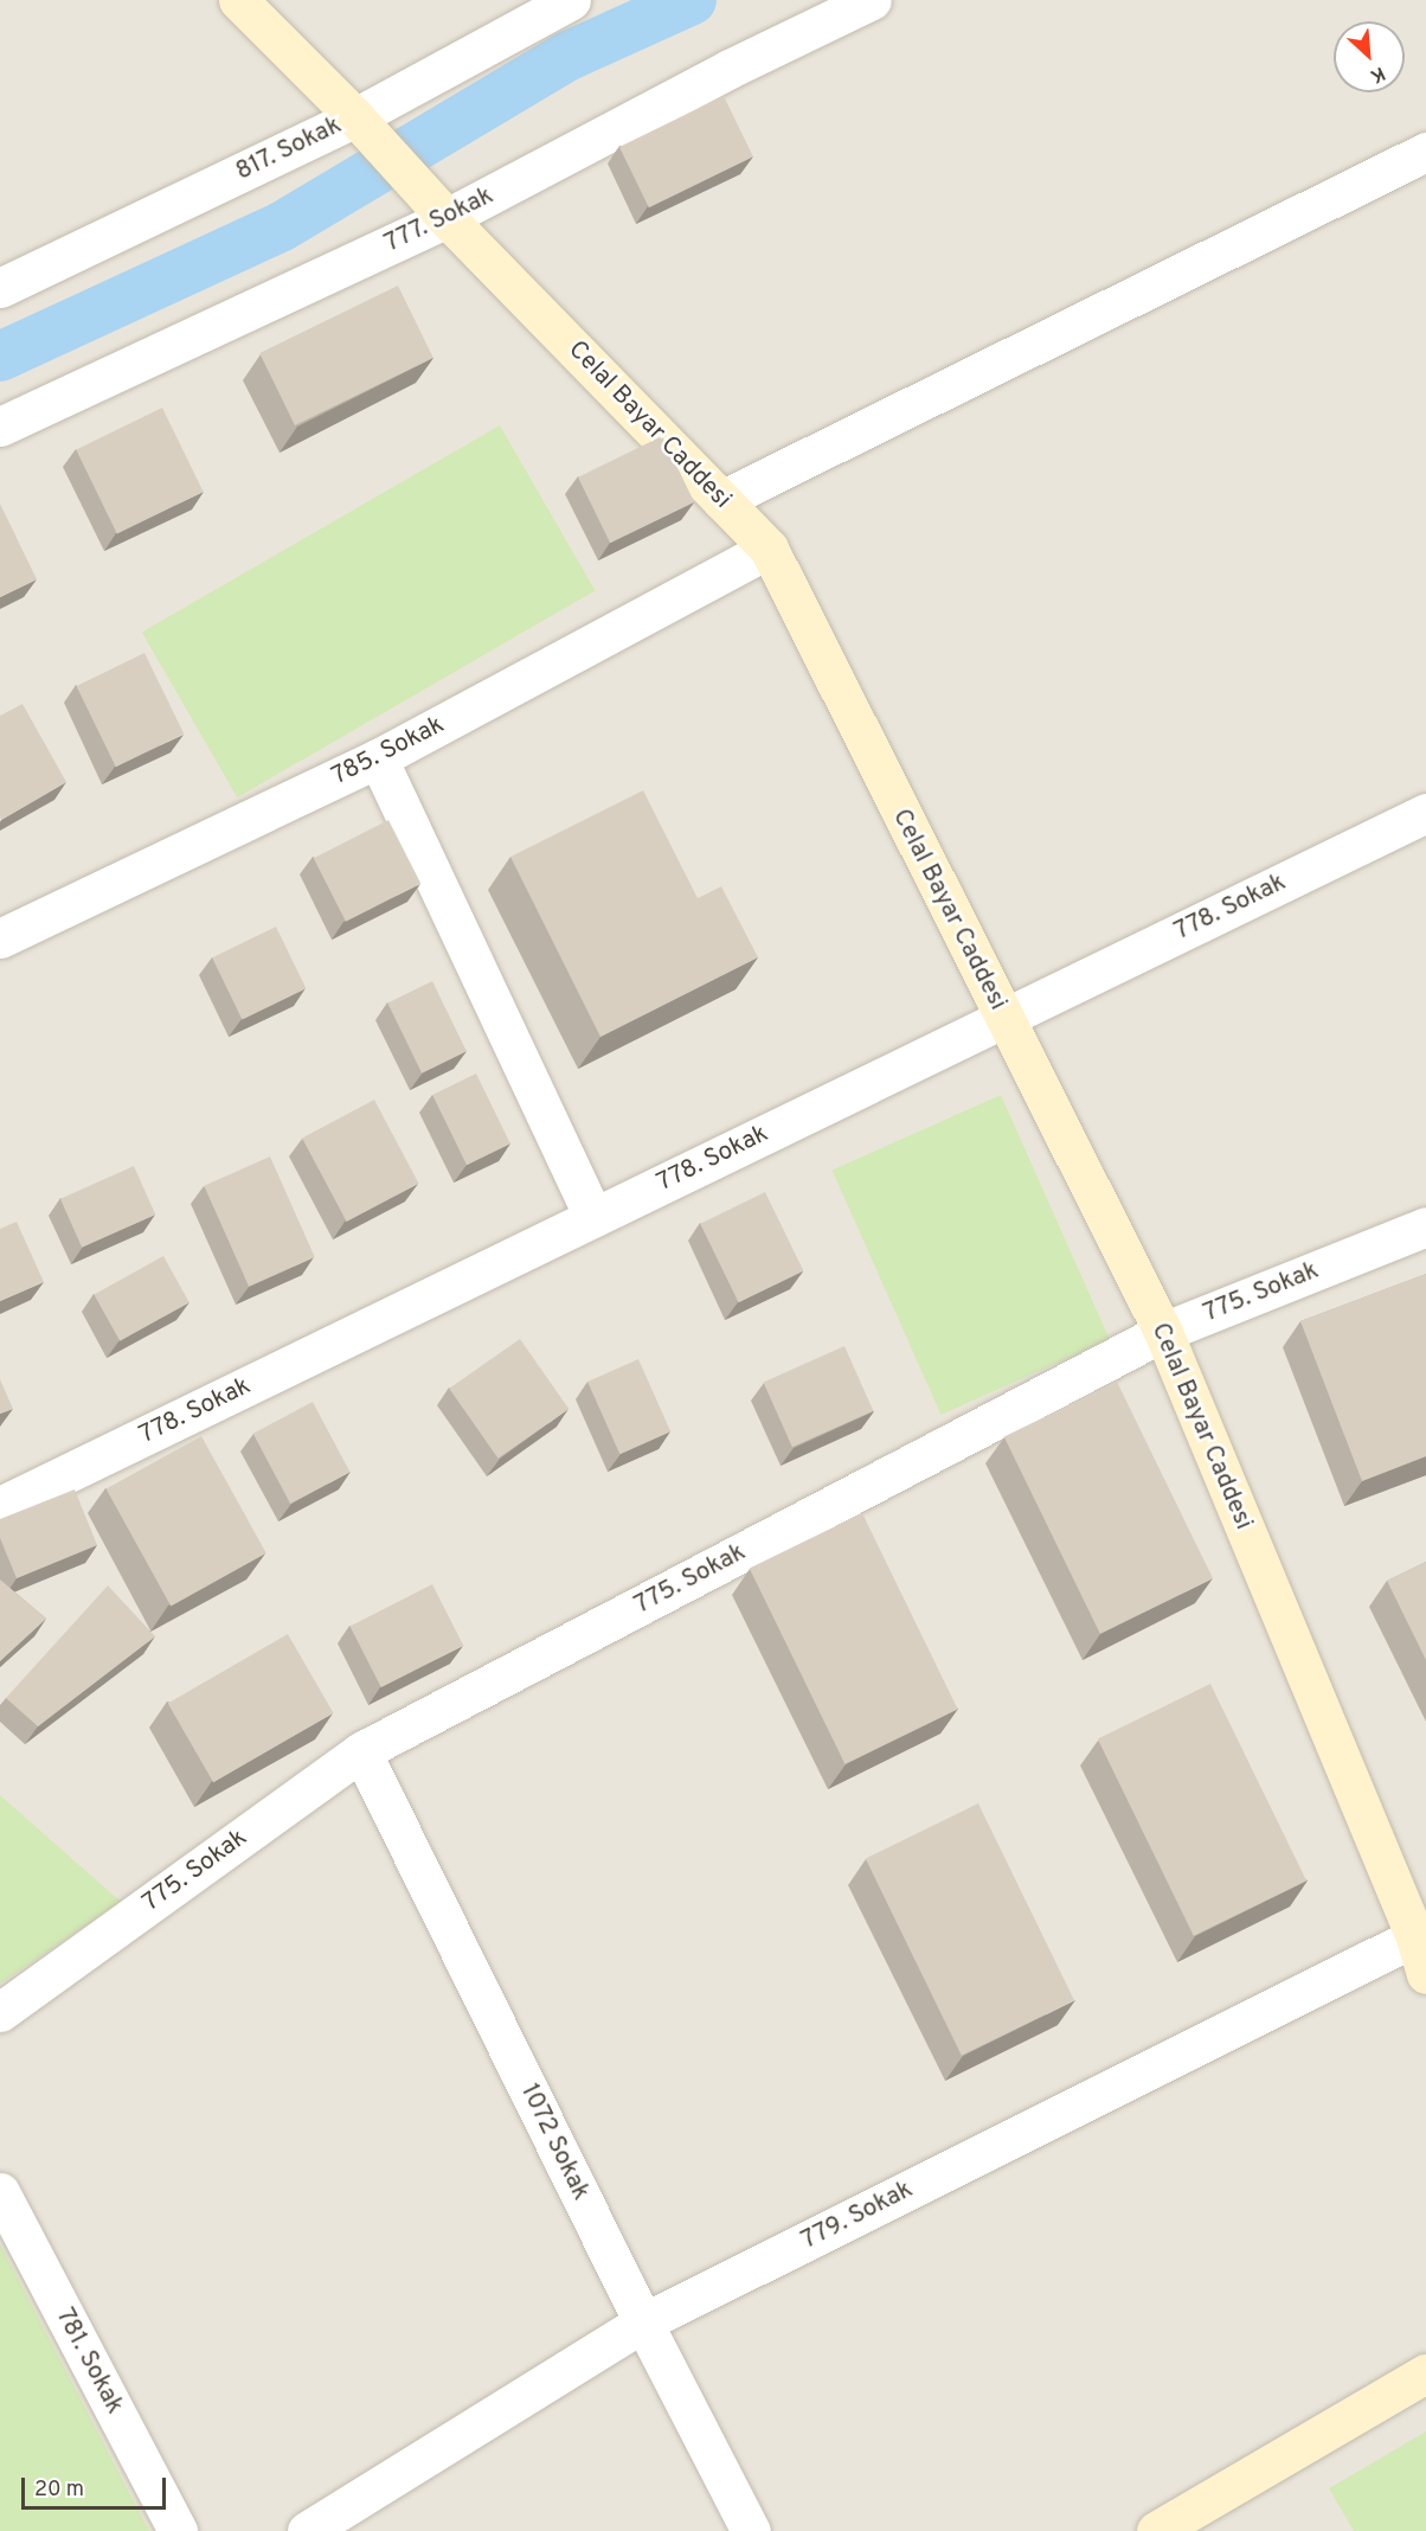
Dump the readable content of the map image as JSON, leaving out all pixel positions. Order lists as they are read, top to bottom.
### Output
{
  "streets": {
    "street": [
      "817. Sokak",
      "777. Sokak",
      "Celal Bayar Caddesi",
      "785. Sokak",
      "778. Sokak",
      "775. Sokak",
      "1072 Sokak",
      "779. Sokak",
      "781. Sokak"
    ]
  },
  "crossings": [
    ["817. Sokak", "Celal Bayar Caddesi"],
    ["777. Sokak", "Celal Bayar Caddesi"],
    ["Celal Bayar Caddesi", "785. Sokak"],
    ["Celal Bayar Caddesi", "778. Sokak"],
    ["Celal Bayar Caddesi", "775. Sokak"],
    ["Celal Bayar Caddesi", "779. Sokak"],
    ["775. Sokak", "1072 Sokak"],
    ["1072 Sokak", "779. Sokak"]
  ],
  "scale_bar": "20 m",
  "north": "bottom right"
}
